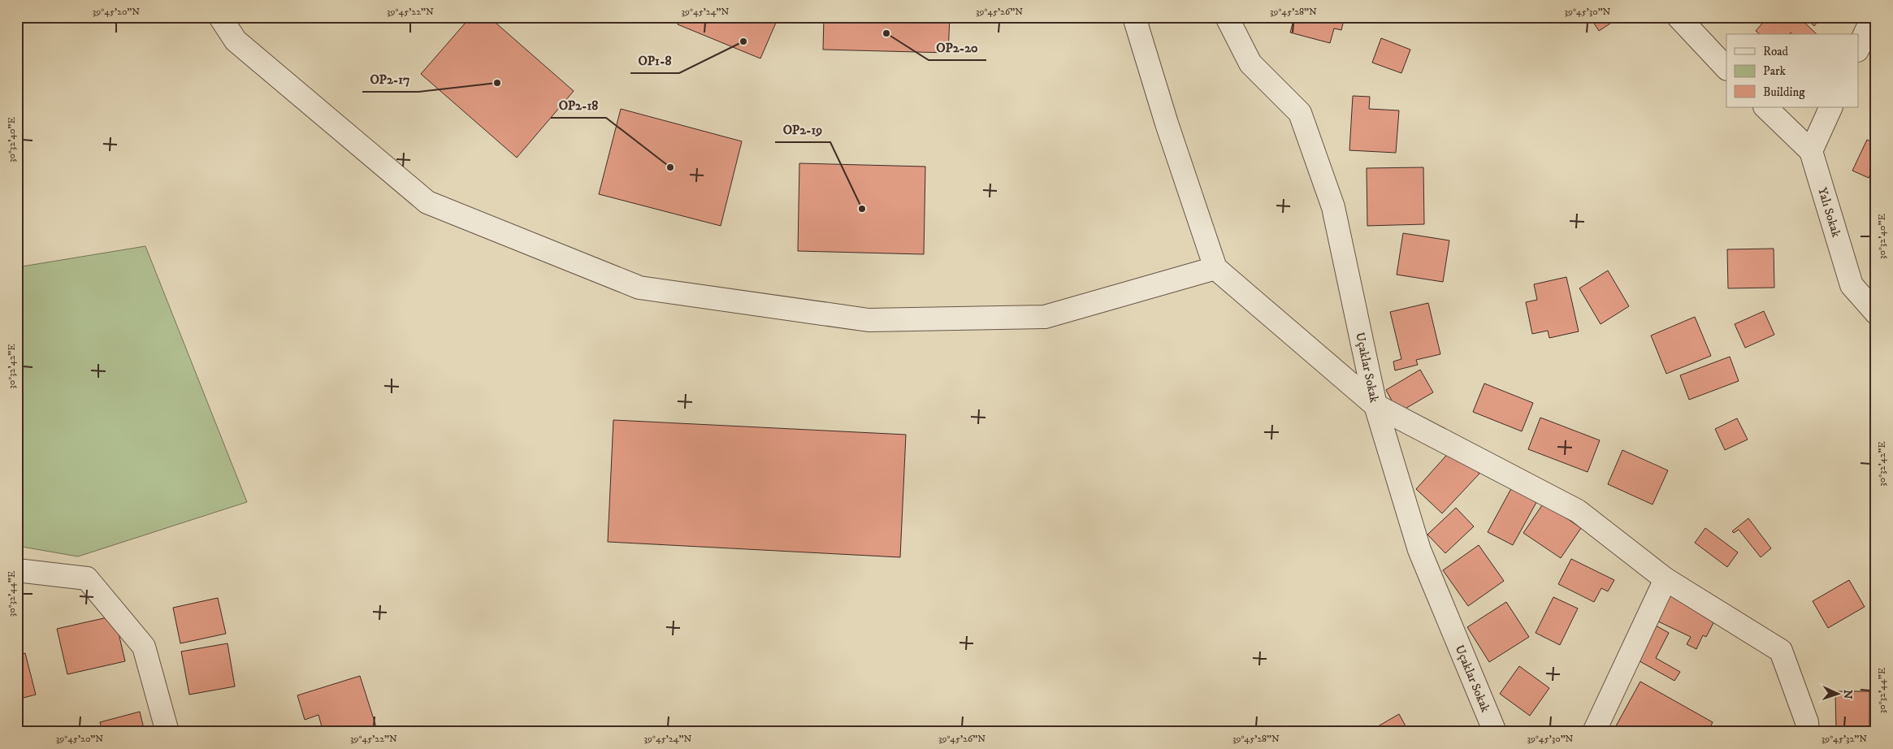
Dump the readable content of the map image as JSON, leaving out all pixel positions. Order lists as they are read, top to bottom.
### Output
{
  "streets": {
    "street": ["Yalı Sokak", "Uçaklar Sokak"]
  },
  "places": [
    "OP2-20",
    "OP1-8",
    "OP2-17",
    "OP2-18",
    "OP2-19"
  ],
  "legend": ["Road", "Park", "Building"],
  "north": "right",
  "coordinates": [
    "39°45'20\"N",
    "39°45'22\"N",
    "39°45'24\"N",
    "39°45'26\"N",
    "39°45'28\"N",
    "39°45'30\"N",
    "30°32'40\"E",
    "30°32'42\"E",
    "30°32'44\"E",
    "39°45'32\"N"
  ]
}
